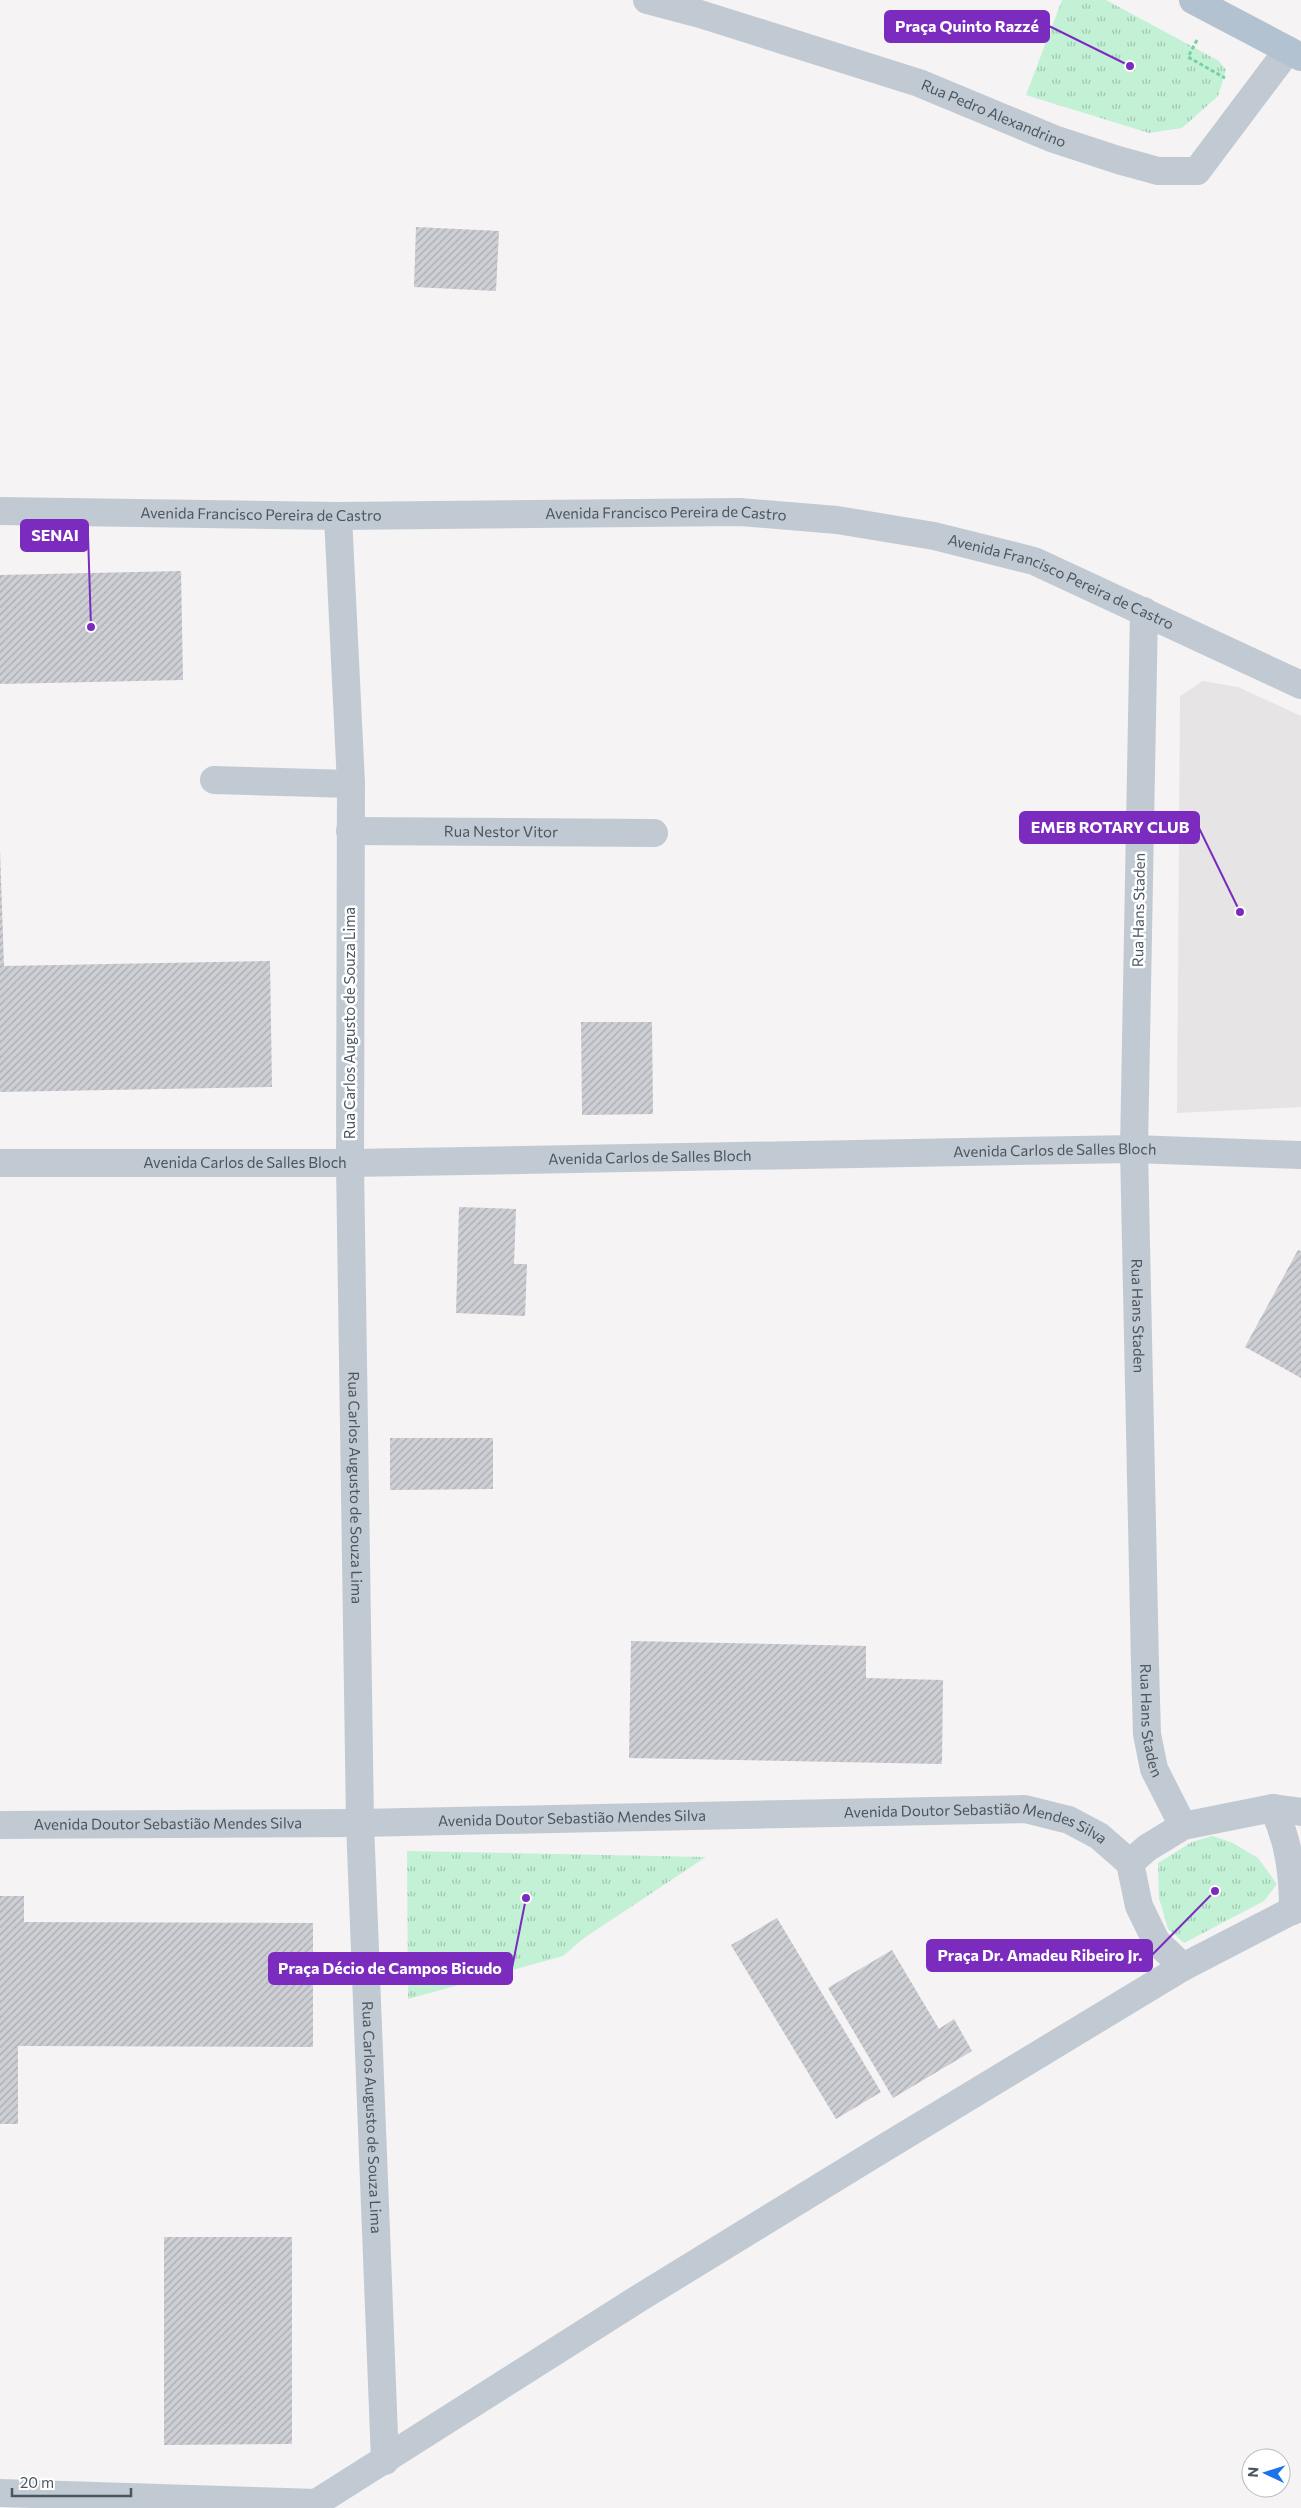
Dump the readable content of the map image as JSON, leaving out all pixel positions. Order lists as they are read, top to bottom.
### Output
{
  "streets": {
    "street": [
      "Rua Pedro Alexandrino",
      "Avenida Francisco Pereira de Castro",
      "Rua Nestor Vitor",
      "Rua Hans Staden",
      "Rua Carlos Augusto de Souza Lima",
      "Avenida Carlos de Salles Bloch",
      "Avenida Doutor Sebastião Mendes Silva"
    ]
  },
  "crossings": [
    ["Avenida Francisco Pereira de Castro", "Rua Hans Staden"],
    ["Avenida Francisco Pereira de Castro", "Rua Carlos Augusto de Souza Lima"],
    ["Rua Nestor Vitor", "Rua Carlos Augusto de Souza Lima"],
    ["Rua Hans Staden", "Avenida Carlos de Salles Bloch"],
    ["Rua Hans Staden", "Avenida Doutor Sebastião Mendes Silva"],
    ["Rua Carlos Augusto de Souza Lima", "Avenida Carlos de Salles Bloch"],
    ["Rua Carlos Augusto de Souza Lima", "Avenida Doutor Sebastião Mendes Silva"]
  ],
  "places": [
    "Praça Quinto Razzé",
    "SENAI",
    "EMEB ROTARY CLUB",
    "Praça Dr. Amadeu Ribeiro Jr.",
    "Praça Décio de Campos Bicudo"
  ],
  "scale_bar": "20 m",
  "north": "left"
}
